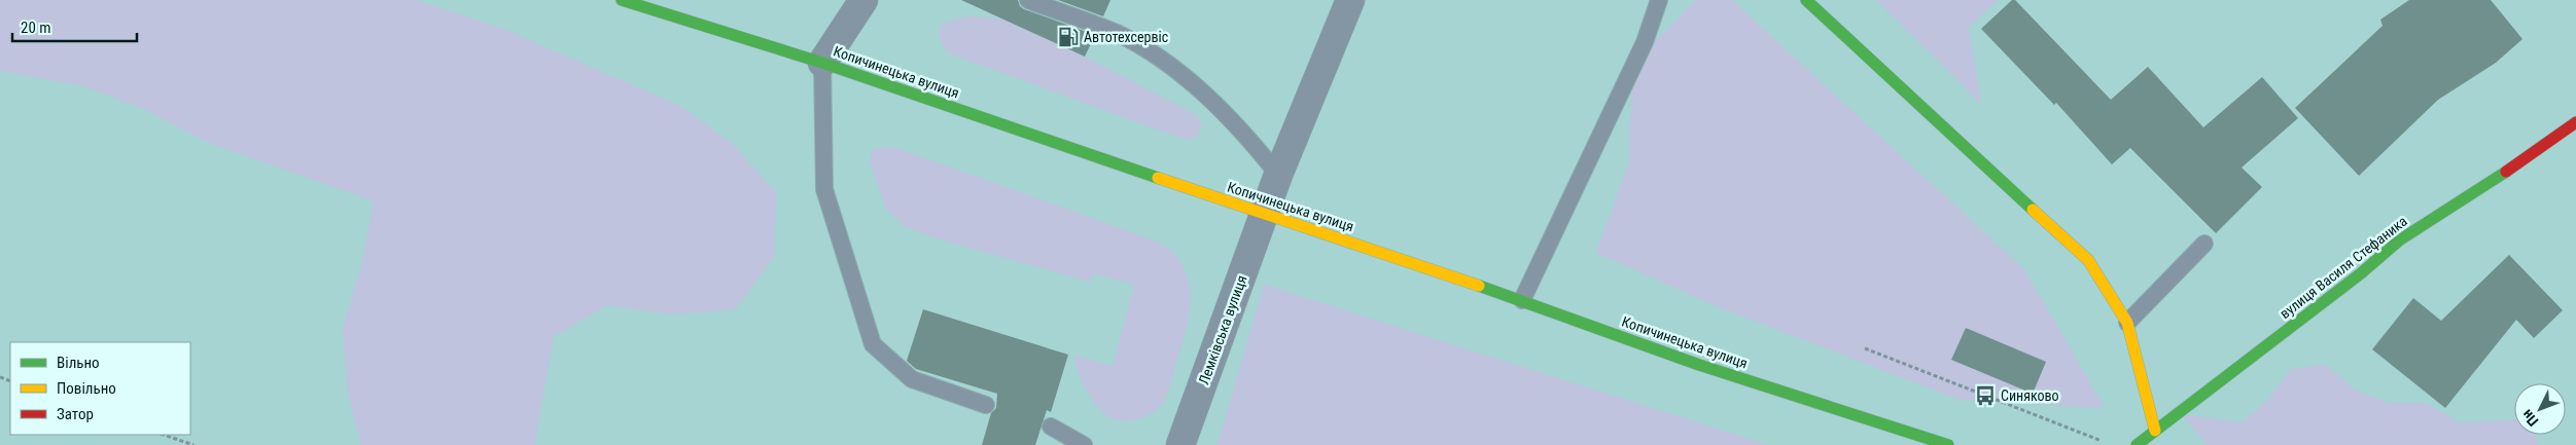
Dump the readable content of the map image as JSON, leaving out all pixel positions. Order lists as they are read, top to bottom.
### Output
{
  "streets": {
    "main road": ["Копичинецька вулиця", "вулиця Василя Стефаника"],
    "street": ["Лемківська вулиця"]
  },
  "crossings": [
    ["Копичинецька вулиця", "Лемківська вулиця"]
  ],
  "places": {
    "fuel station": ["Автотехсервіс"],
    "bus stop": ["Синяково"]
  },
  "legend": ["Вільно", "Повільно", "Затор"],
  "scale_bar": "20 m",
  "north": "bottom left"
}
